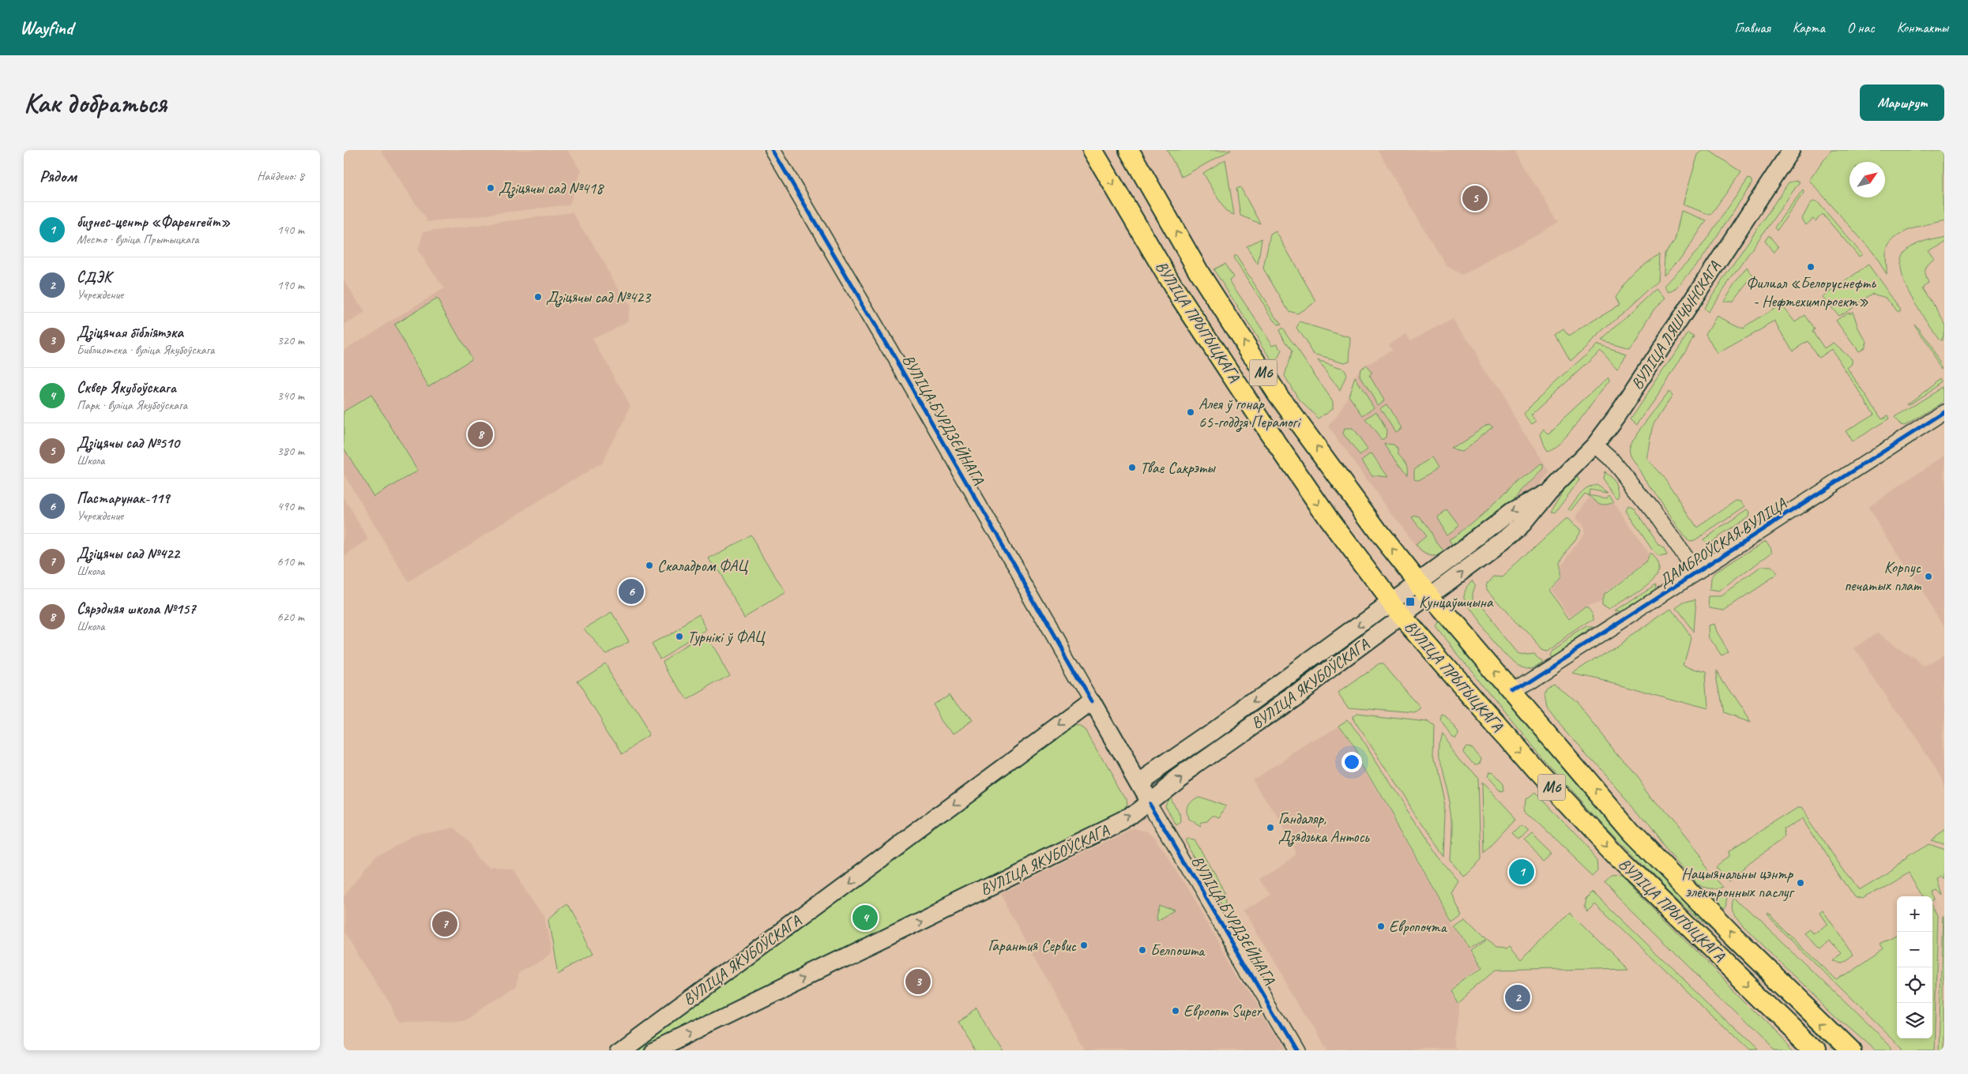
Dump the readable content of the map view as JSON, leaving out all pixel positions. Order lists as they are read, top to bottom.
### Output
{
  "streets": {
    "main road": [
      "ВУЛІЦА ПРЫТЫЦКАГА",
      "ВУЛІЦА ЛЯШЧЫНСКАГА",
      "М6",
      "ВУЛІЦА БУРДЗЕЙНАГА",
      "ВУЛІЦА ЯКУБОЎСКАГА"
    ],
    "street": ["ДАМБРОЎСКАЯ ВУЛІЦА"]
  },
  "crossings": [
    ["ВУЛІЦА ПРЫТЫЦКАГА", "ВУЛІЦА ЛЯШЧЫНСКАГА"],
    ["ВУЛІЦА ПРЫТЫЦКАГА", "ДАМБРОЎСКАЯ ВУЛІЦА"],
    ["ВУЛІЦА ПРЫТЫЦКАГА", "ВУЛІЦА ЯКУБОЎСКАГА"],
    ["ВУЛІЦА ЛЯШЧЫНСКАГА", "ВУЛІЦА ЯКУБОЎСКАГА"],
    ["ВУЛІЦА БУРДЗЕЙНАГА", "ВУЛІЦА ЯКУБОЎСКАГА"]
  ],
  "places": {
    "other": [
      "Дзіцячы сад №418",
      "Филиал «Белоруснефть - Нефтехимпроект»",
      "Дзіцячы сад №423",
      "Алея ў гонар 65-годдзя Перамогі",
      "Твае Сакрэты",
      "Скаладром ФАЦ",
      "Корпус печатых плат",
      "Турнікі ў ФАЦ",
      "Гандаляр, Дзядзька Антось",
      "Нацыянальны цэнтр электронных паслуг",
      "Европочта",
      "Гарантия Сервис",
      "Белпошта",
      "Евроопт Super"
    ],
    "transit": ["Кунцаўшчына"]
  },
  "north": "top right",
  "page": {
    "header": "Wayfind",
    "nav": [
      "Главная",
      "Карта",
      "О нас",
      "Контакты"
    ],
    "buttons": "Маршрут",
    "title": "Как добраться",
    "heading": ["Рядом", "Найдено: 8"],
    "pins": [
      "5",
      "8",
      "6",
      "1",
      "4",
      "7",
      "3",
      "2"
    ],
    "list": [
      {
        "mark": "1",
        "name": "бизнес-центр «Фаренгейт»",
        "note": "Место · вуліца Прытыцкага",
        "value": "140 m"
      },
      {
        "mark": "2",
        "name": "СДЭК",
        "note": "Учреждение",
        "value": "190 m"
      },
      {
        "mark": "3",
        "name": "Дзіцячая бібліятэка",
        "note": "Библиотека · вуліца Якубоўскага",
        "value": "320 m"
      },
      {
        "mark": "4",
        "name": "Сквер Якубоўскага",
        "note": "Парк · вуліца Якубоўскага",
        "value": "340 m"
      },
      {
        "mark": "5",
        "name": "Дзіцячы сад №510",
        "note": "Школа",
        "value": "380 m"
      },
      {
        "mark": "6",
        "name": "Пастарунак-119",
        "note": "Учреждение",
        "value": "490 m"
      },
      {
        "mark": "7",
        "name": "Дзіцячы сад №422",
        "note": "Школа",
        "value": "610 m"
      },
      {
        "mark": "8",
        "name": "Сярэдняя школа №157",
        "note": "Школа",
        "value": "620 m"
      }
    ],
    "map_buttons": ["+", "−"]
  }
}
